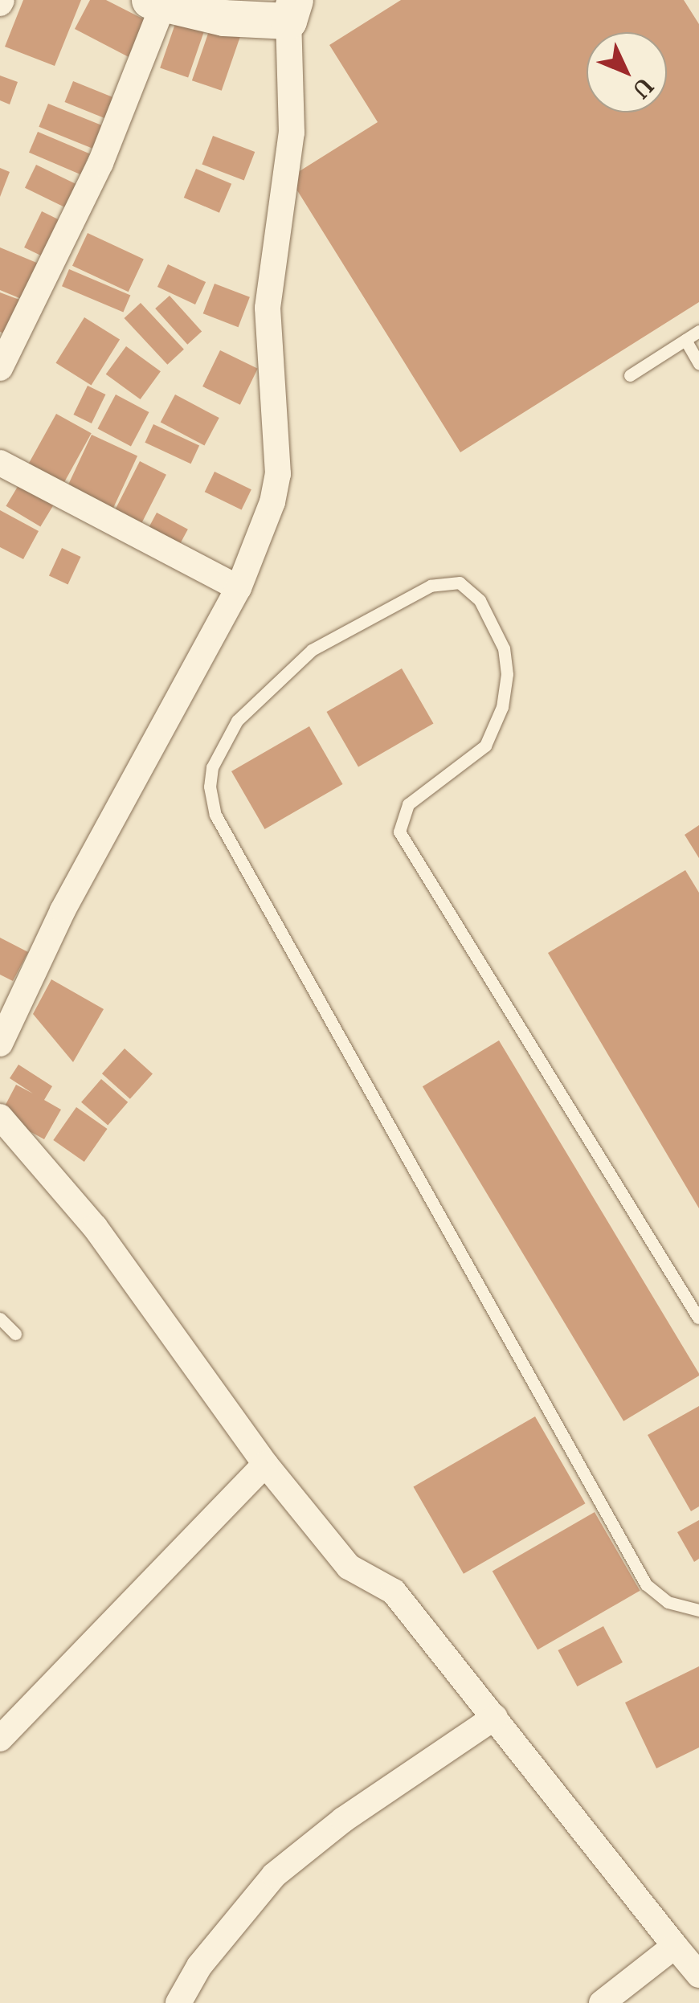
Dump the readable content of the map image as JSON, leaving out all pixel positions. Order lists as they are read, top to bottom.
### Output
{
  "north": "bottom right"
}
